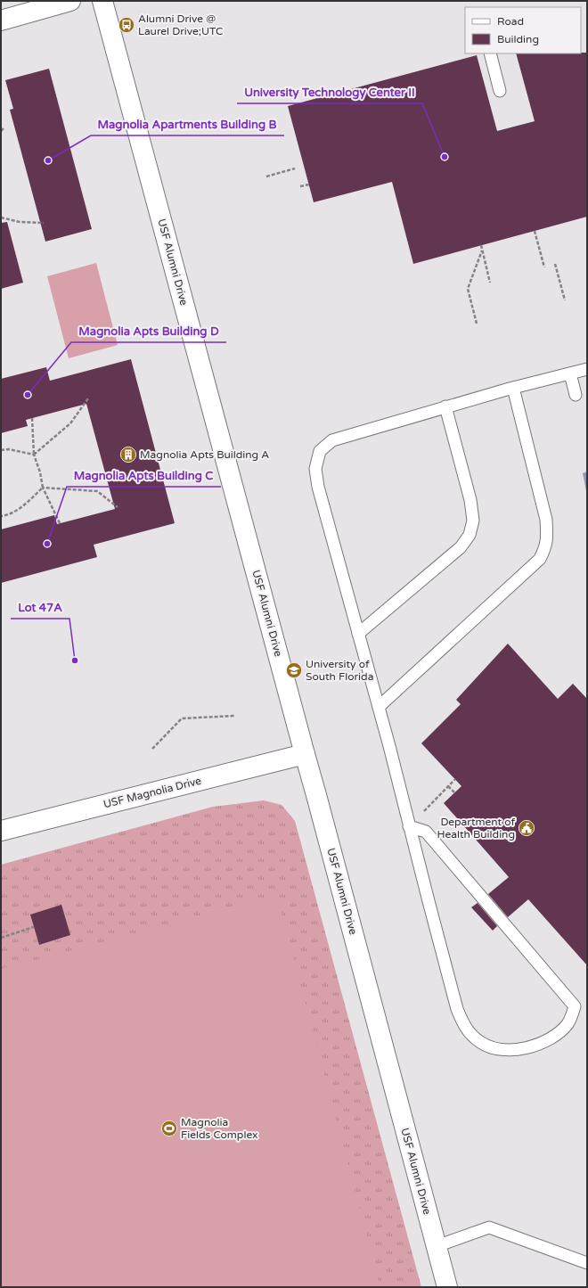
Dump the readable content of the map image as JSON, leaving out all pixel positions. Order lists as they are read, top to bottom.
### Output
{
  "streets": {
    "street": ["USF Alumni Drive", "USF Magnolia Drive"]
  },
  "crossings": [
    ["USF Alumni Drive", "USF Magnolia Drive"]
  ],
  "places": {
    "bus stop": ["Alumni Drive @ Laurel Drive;UTC"],
    "other": [
      "University Technology Center II",
      "Magnolia Apartments Building B",
      "Magnolia Apts Building D",
      "Magnolia Apts Building C",
      "Lot 47A"
    ],
    "building": ["Magnolia Apts Building A"],
    "school or university": ["University of South Florida"],
    "public building": ["Department of Health Building"],
    "sports": ["Magnolia Fields Complex"]
  },
  "legend": ["Road", "Building"]
}
